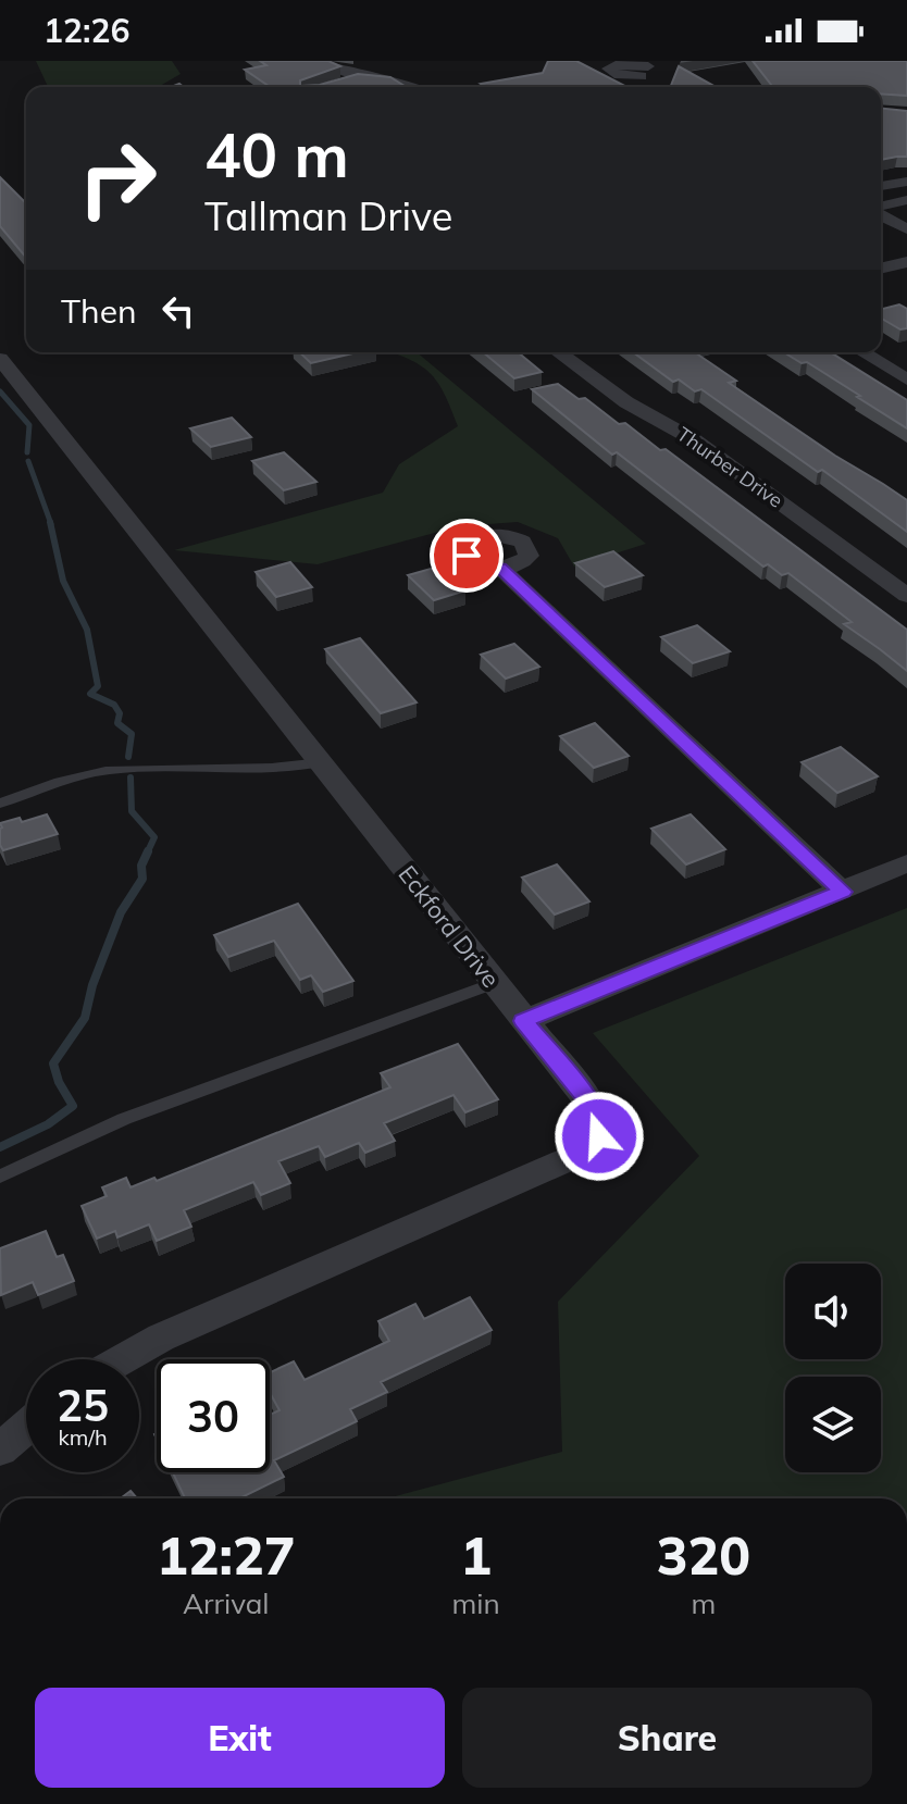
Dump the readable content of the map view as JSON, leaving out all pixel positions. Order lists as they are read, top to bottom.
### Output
{
  "streets": {
    "street": ["Thurber Drive", "Eckford Drive"]
  },
  "page": {
    "status": "12:26",
    "turn": ["40 m", "Tallman Drive"],
    "then": "Then",
    "speed": "25 km/h",
    "limit": "30",
    "eta": [
      "12:27",
      "Arrival",
      "1",
      "min",
      "320",
      "m"
    ],
    "buttons": ["Exit", "Share"]
  }
}
